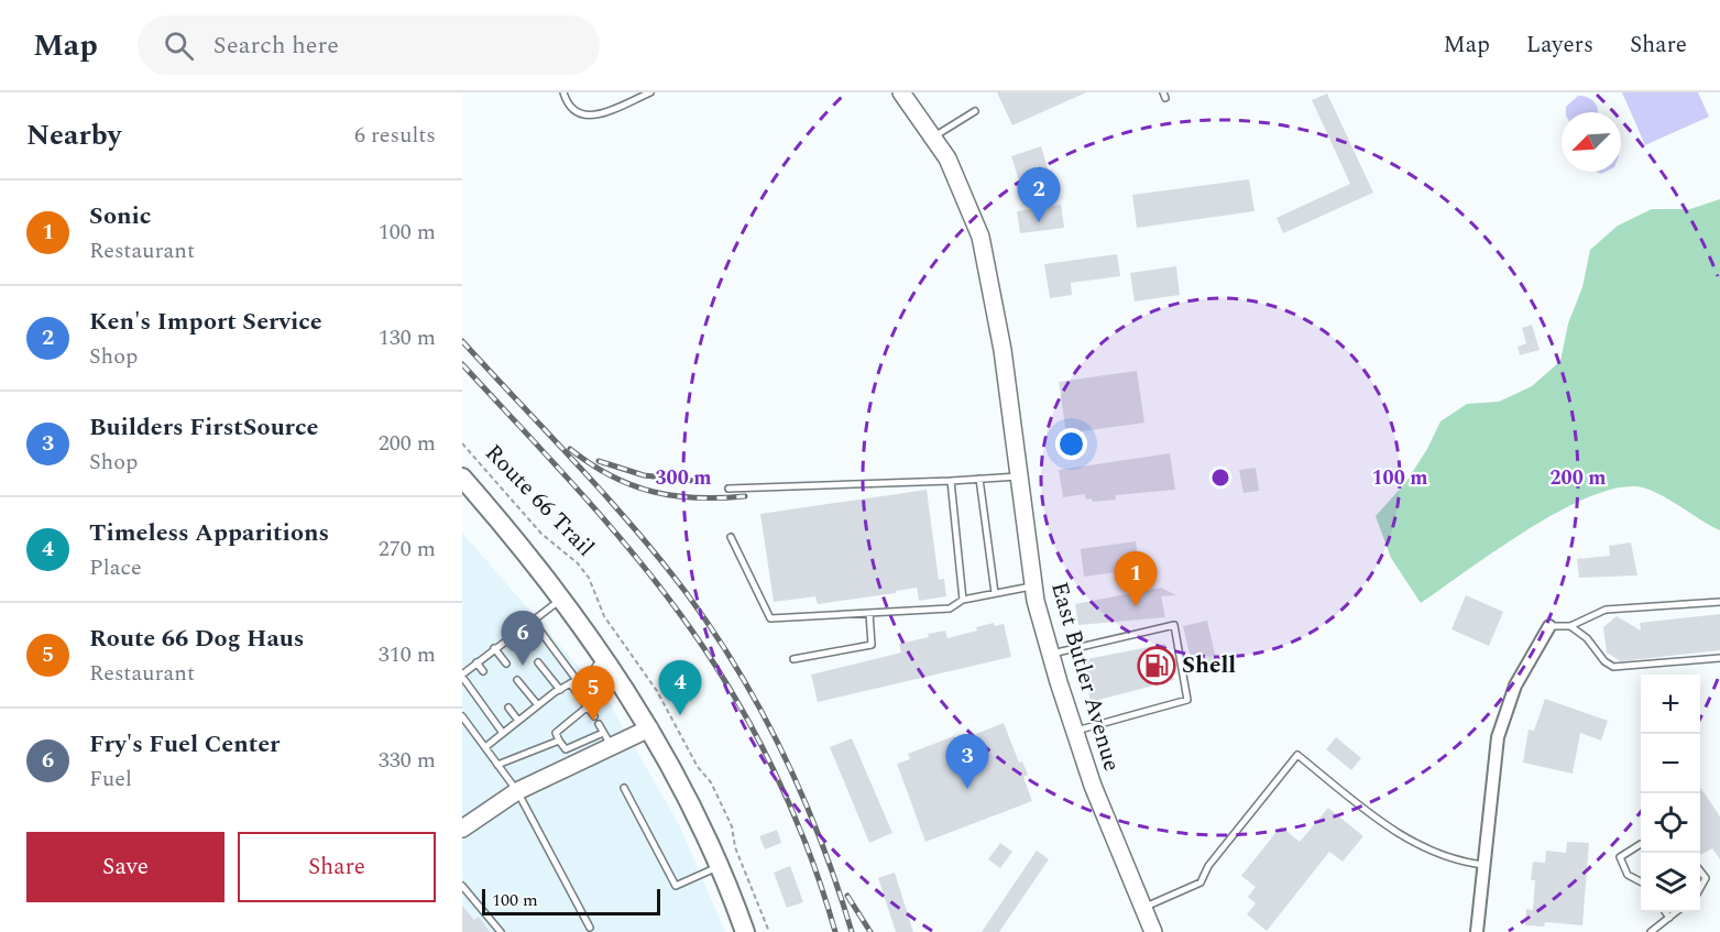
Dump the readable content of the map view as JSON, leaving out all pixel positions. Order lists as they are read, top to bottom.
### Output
{
  "streets": {
    "main road": ["East Butler Avenue"],
    "path": ["Route 66 Trail"]
  },
  "places": {
    "fuel station": ["Shell"]
  },
  "scale_bar": "100 m",
  "north": "bottom left",
  "page": {
    "header": "Map",
    "search": "Search here",
    "nav": ["Map", "Layers", "Share"],
    "heading": ["Nearby", "6 results"],
    "pins": [
      "2",
      "1",
      "6",
      "4",
      "5",
      "3"
    ],
    "list": [
      {
        "mark": "1",
        "name": "Sonic",
        "note": "Restaurant",
        "value": "100 m"
      },
      {
        "mark": "2",
        "name": "Ken's Import Service",
        "note": "Shop",
        "value": "130 m"
      },
      {
        "mark": "3",
        "name": "Builders FirstSource",
        "note": "Shop",
        "value": "200 m"
      },
      {
        "mark": "4",
        "name": "Timeless Apparitions",
        "note": "Place",
        "value": "270 m"
      },
      {
        "mark": "5",
        "name": "Route 66 Dog Haus",
        "note": "Restaurant",
        "value": "310 m"
      },
      {
        "mark": "6",
        "name": "Fry's Fuel Center",
        "note": "Fuel",
        "value": "330 m"
      }
    ],
    "map_buttons": ["+", "−"],
    "buttons": ["Save", "Share"],
    "scale": "100 m"
  },
  "rings": ["100 m", "200 m", "300 m"]
}
